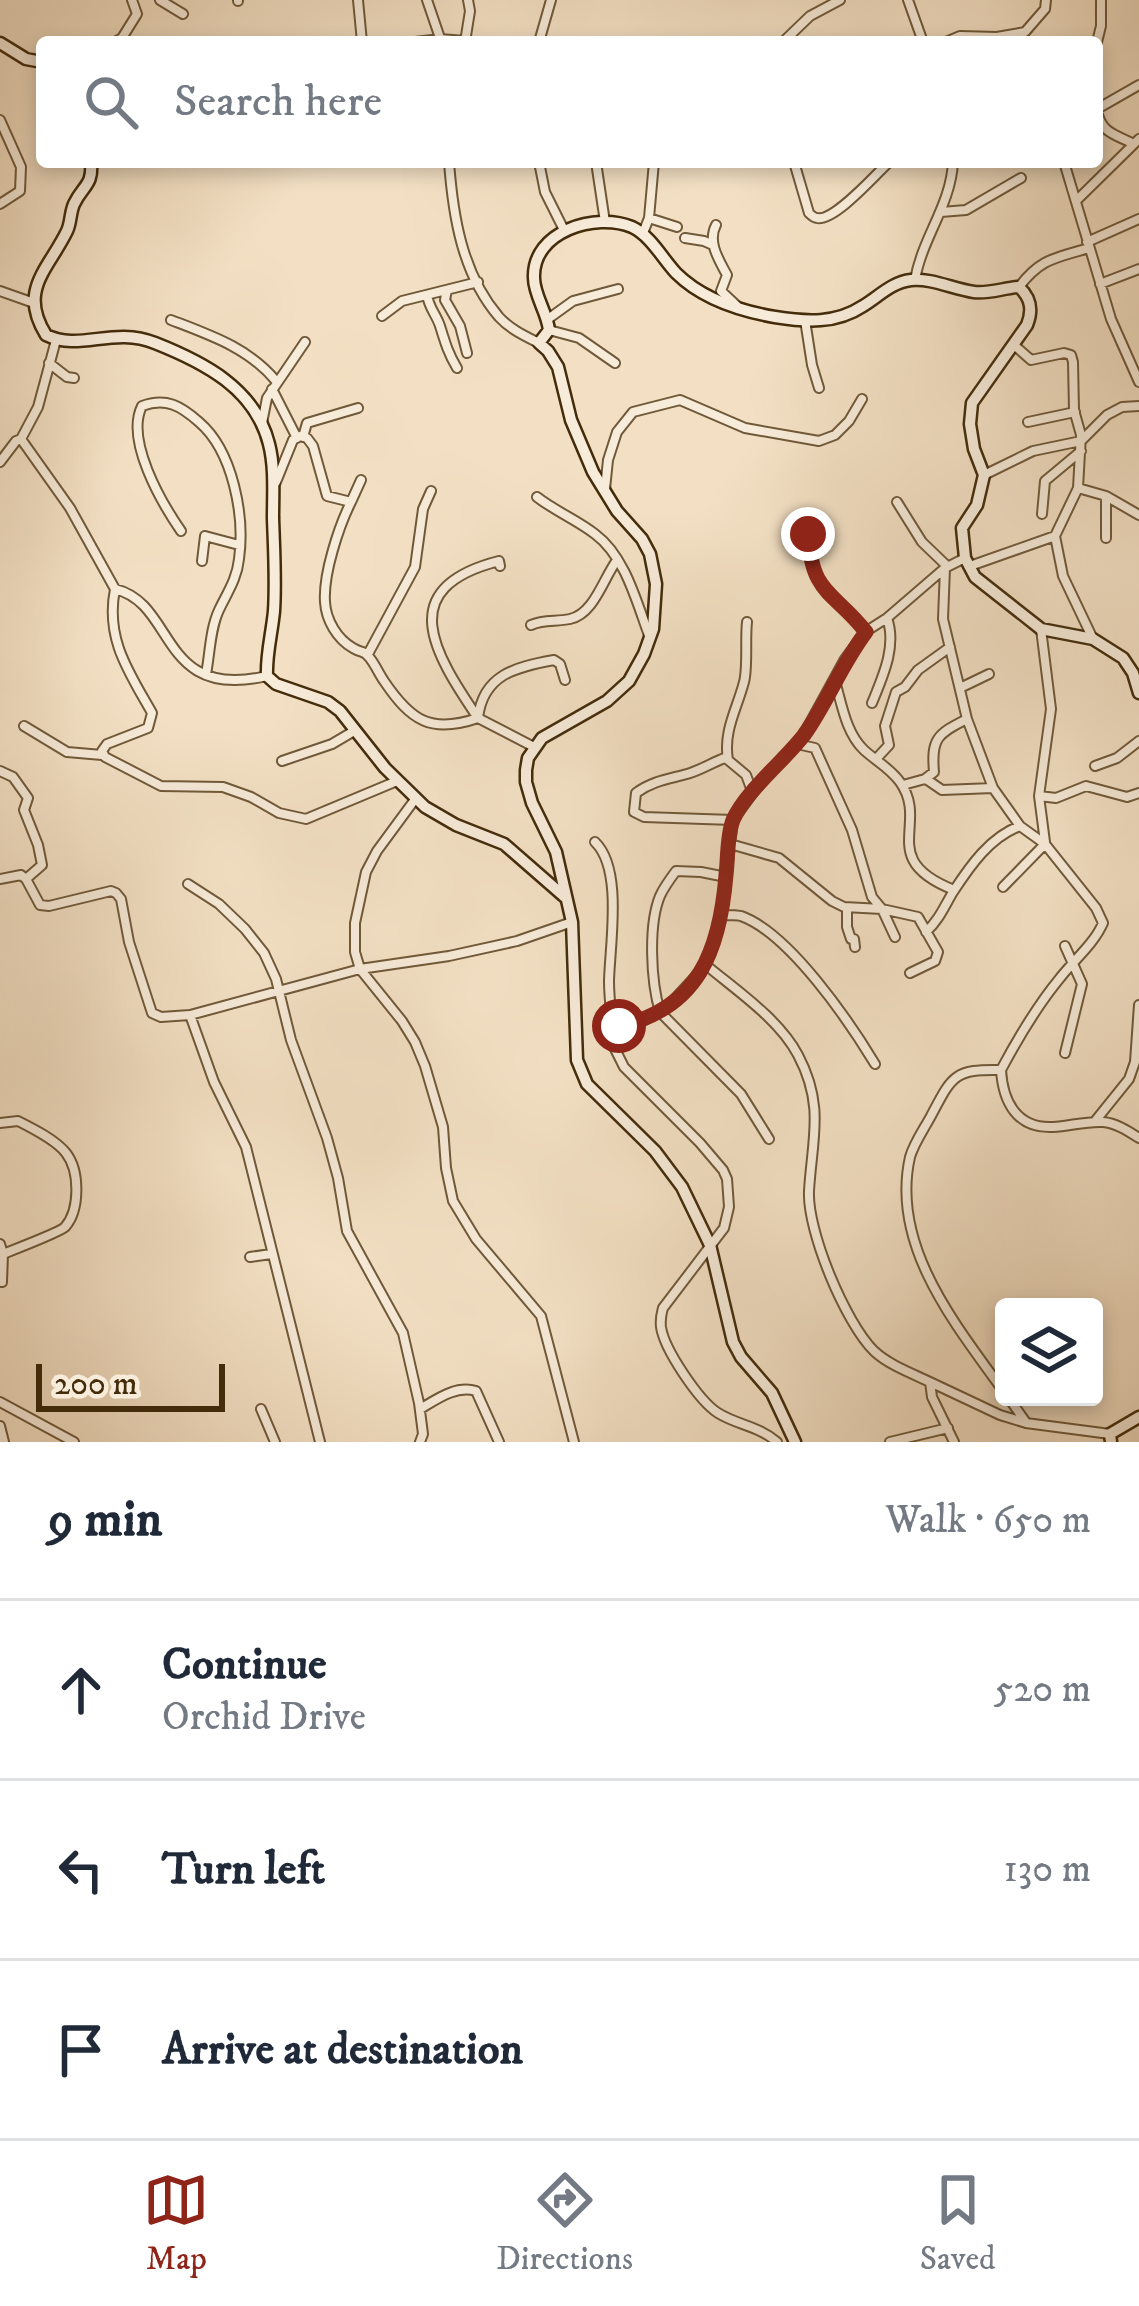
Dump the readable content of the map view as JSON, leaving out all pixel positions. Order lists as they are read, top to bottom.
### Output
{
  "scale_bar": "200 m",
  "page": {
    "search": "Search here",
    "scale": "200 m",
    "heading": ["9 min", "Walk · 650 m"],
    "list": [
      ["Continue", "Orchid Drive", "520 m"],
      ["Turn left", "130 m"],
      "Arrive at destination"
    ],
    "nav": ["Map", "Directions", "Saved"]
  }
}
